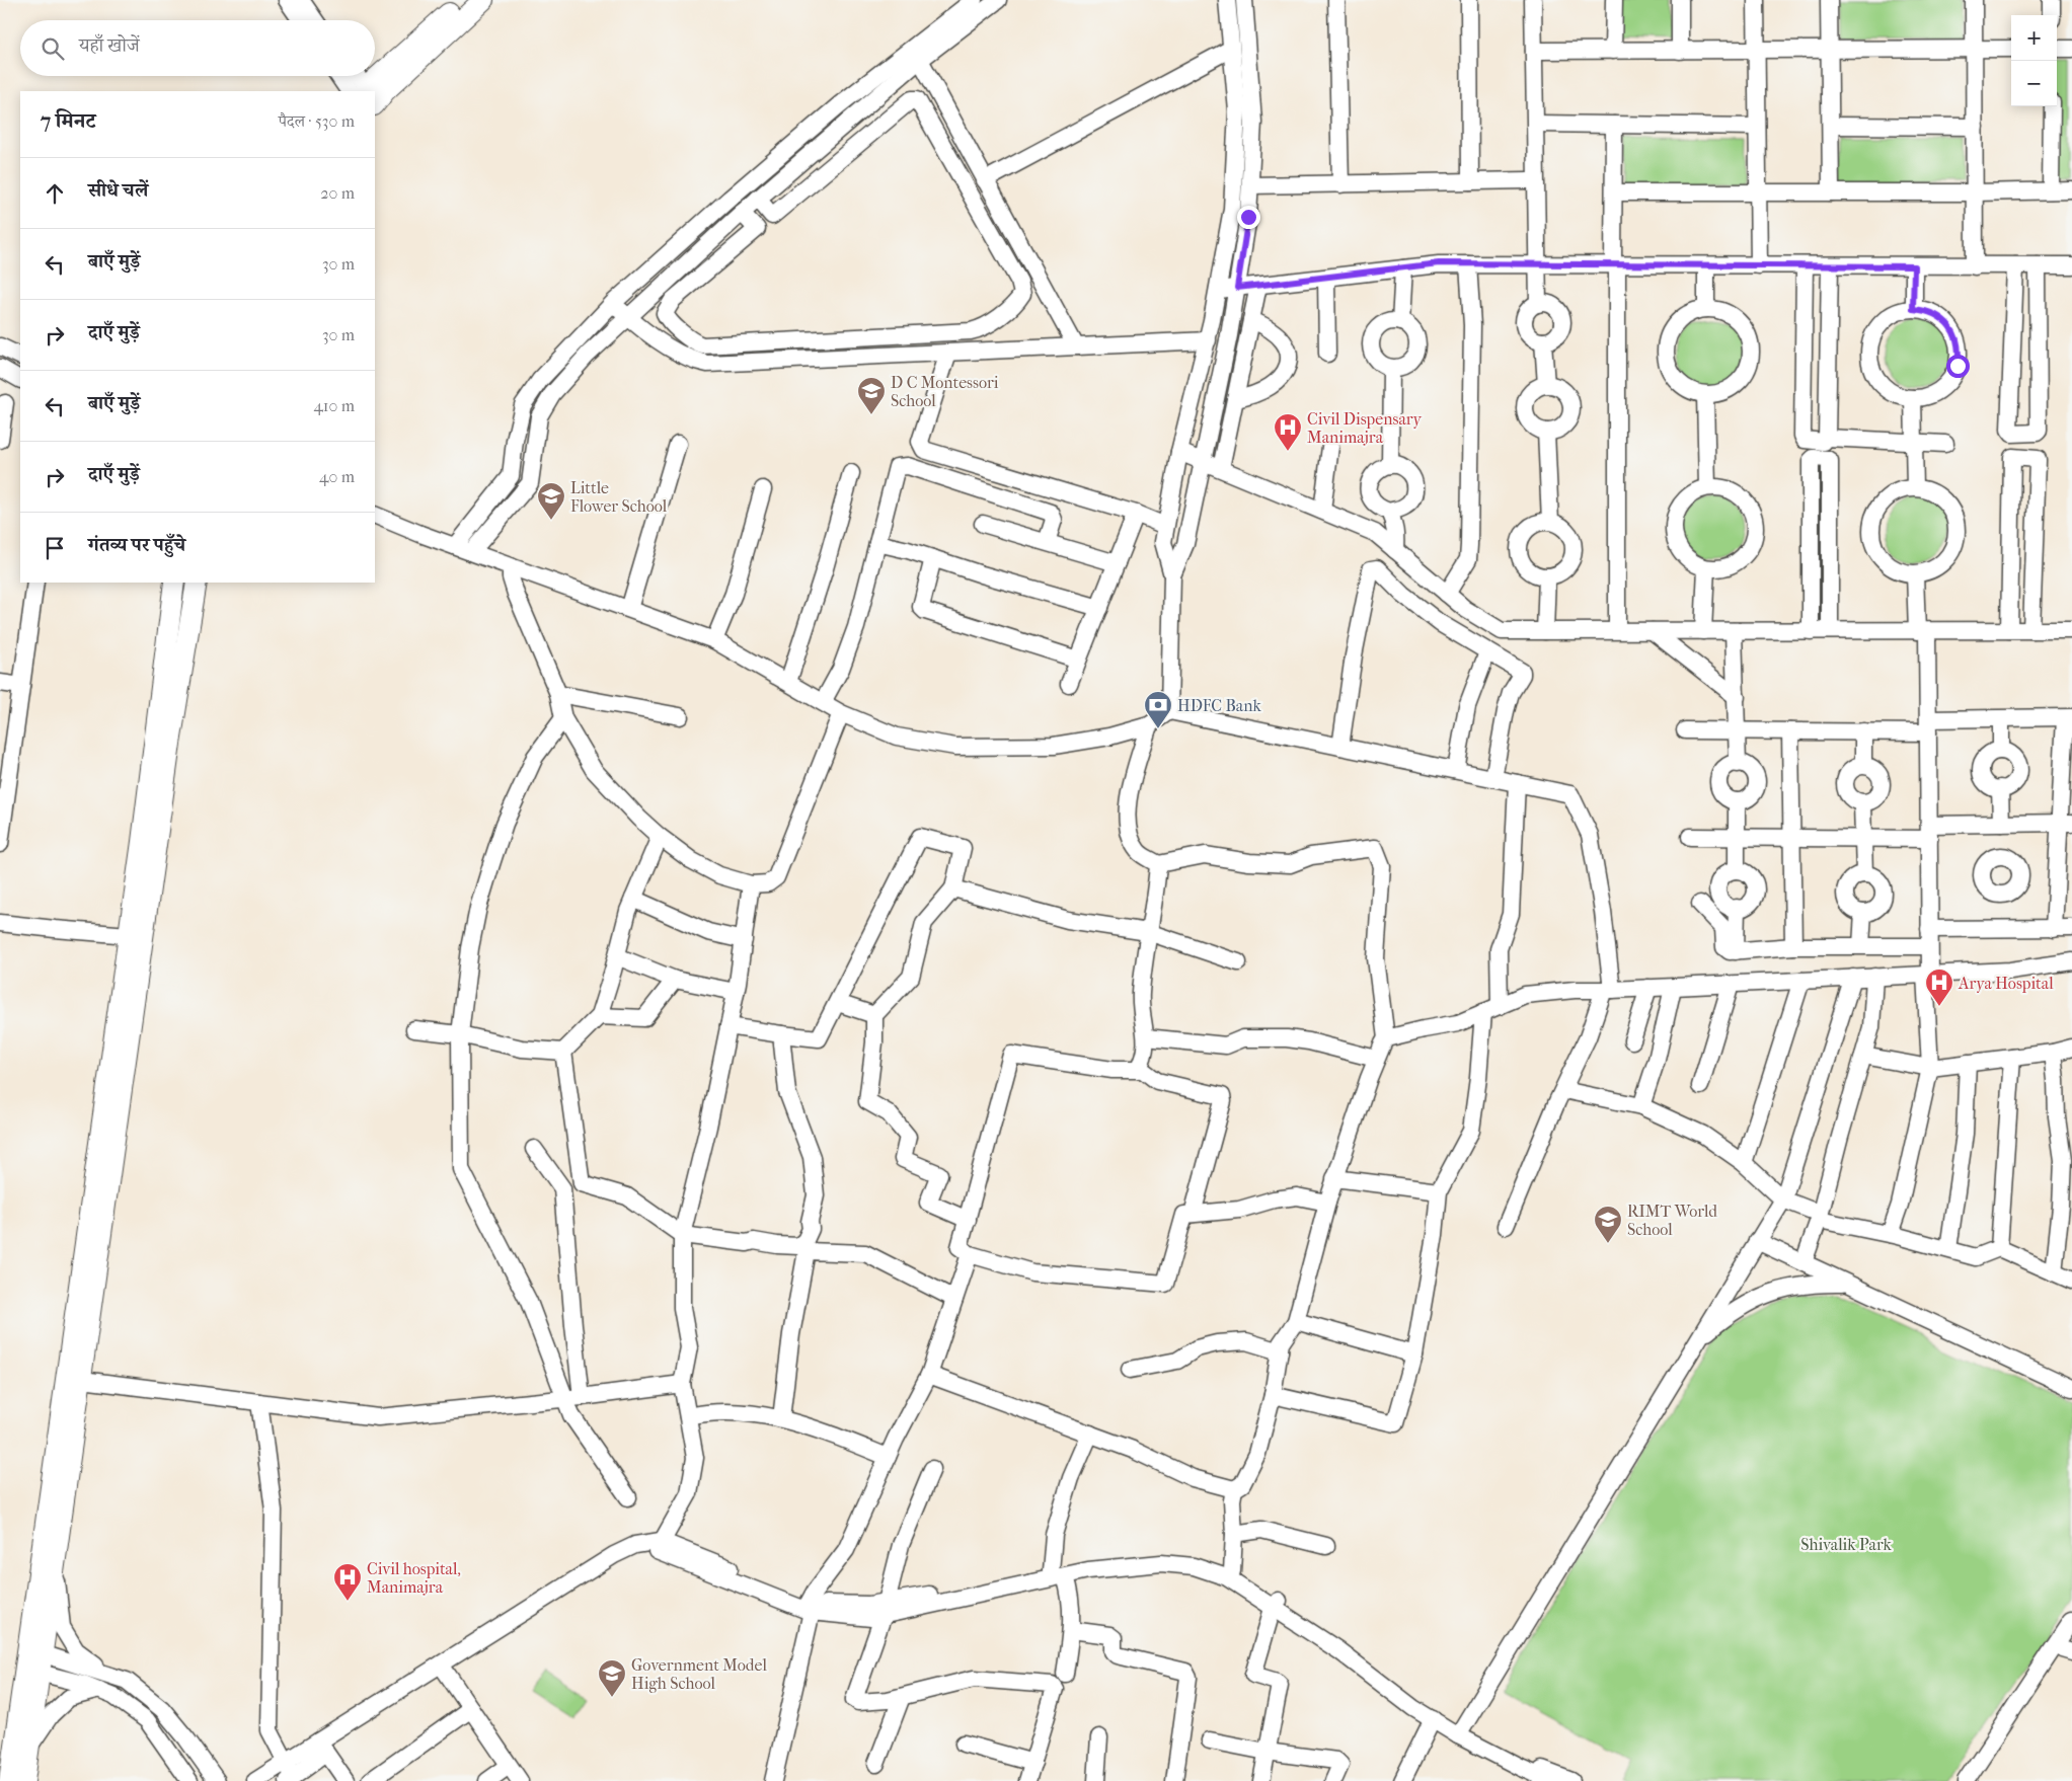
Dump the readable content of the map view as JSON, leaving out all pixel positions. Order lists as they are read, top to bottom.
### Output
{
  "parks": ["Shivalik Park"],
  "places": {
    "school or university": [
      "D C Montessori School",
      "Little Flower School",
      "RIMT World School",
      "Government Model High School"
    ],
    "hospital": ["Civil Dispensary Manimajra", "Arya Hospital", "Civil hospital, Manimajra"],
    "bank": ["HDFC Bank"]
  },
  "page": {
    "map_buttons": ["+", "−"],
    "search": "यहाँ खोजें",
    "heading": ["7 मिनट", "पैदल · 530 m"],
    "list": [
      ["सीधे चलें", "20 m"],
      ["बाएँ मुड़ें", "30 m"],
      ["दाएँ मुड़ें", "30 m"],
      ["बाएँ मुड़ें", "410 m"],
      ["दाएँ मुड़ें", "40 m"],
      "गंतव्य पर पहुँचे"
    ]
  }
}
